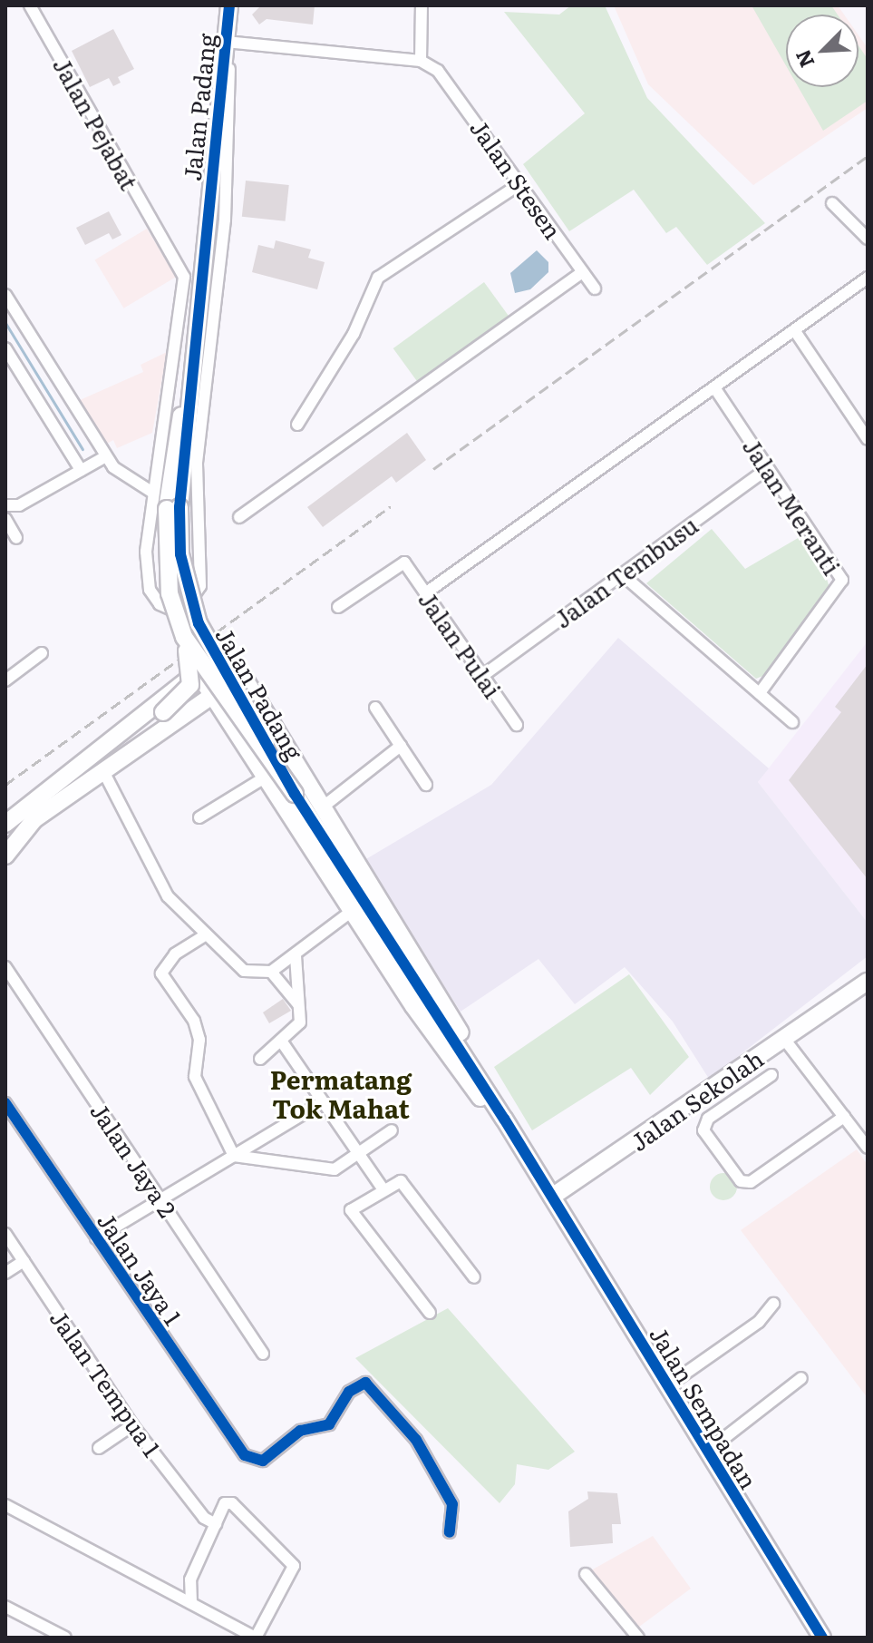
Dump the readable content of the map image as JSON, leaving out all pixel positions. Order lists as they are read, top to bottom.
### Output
{
  "streets": {
    "street": [
      "Jalan Padang",
      "Jalan Pejabat",
      "Jalan Stesen",
      "Jalan Meranti",
      "Jalan Tembusu",
      "Jalan Pulai",
      "Jalan Sekolah",
      "Jalan Jaya 2",
      "Jalan Jaya 1",
      "Jalan Tempua 1",
      "Jalan Sempadan"
    ]
  },
  "crossings": [
    ["Jalan Padang", "Jalan Sekolah"],
    ["Jalan Padang", "Jalan Sempadan"],
    ["Jalan Meranti", "Jalan Tembusu"],
    ["Jalan Tembusu", "Jalan Pulai"],
    ["Jalan Sekolah", "Jalan Sempadan"]
  ],
  "districts": ["Permatang Tok Mahat"],
  "north": "bottom left"
}
